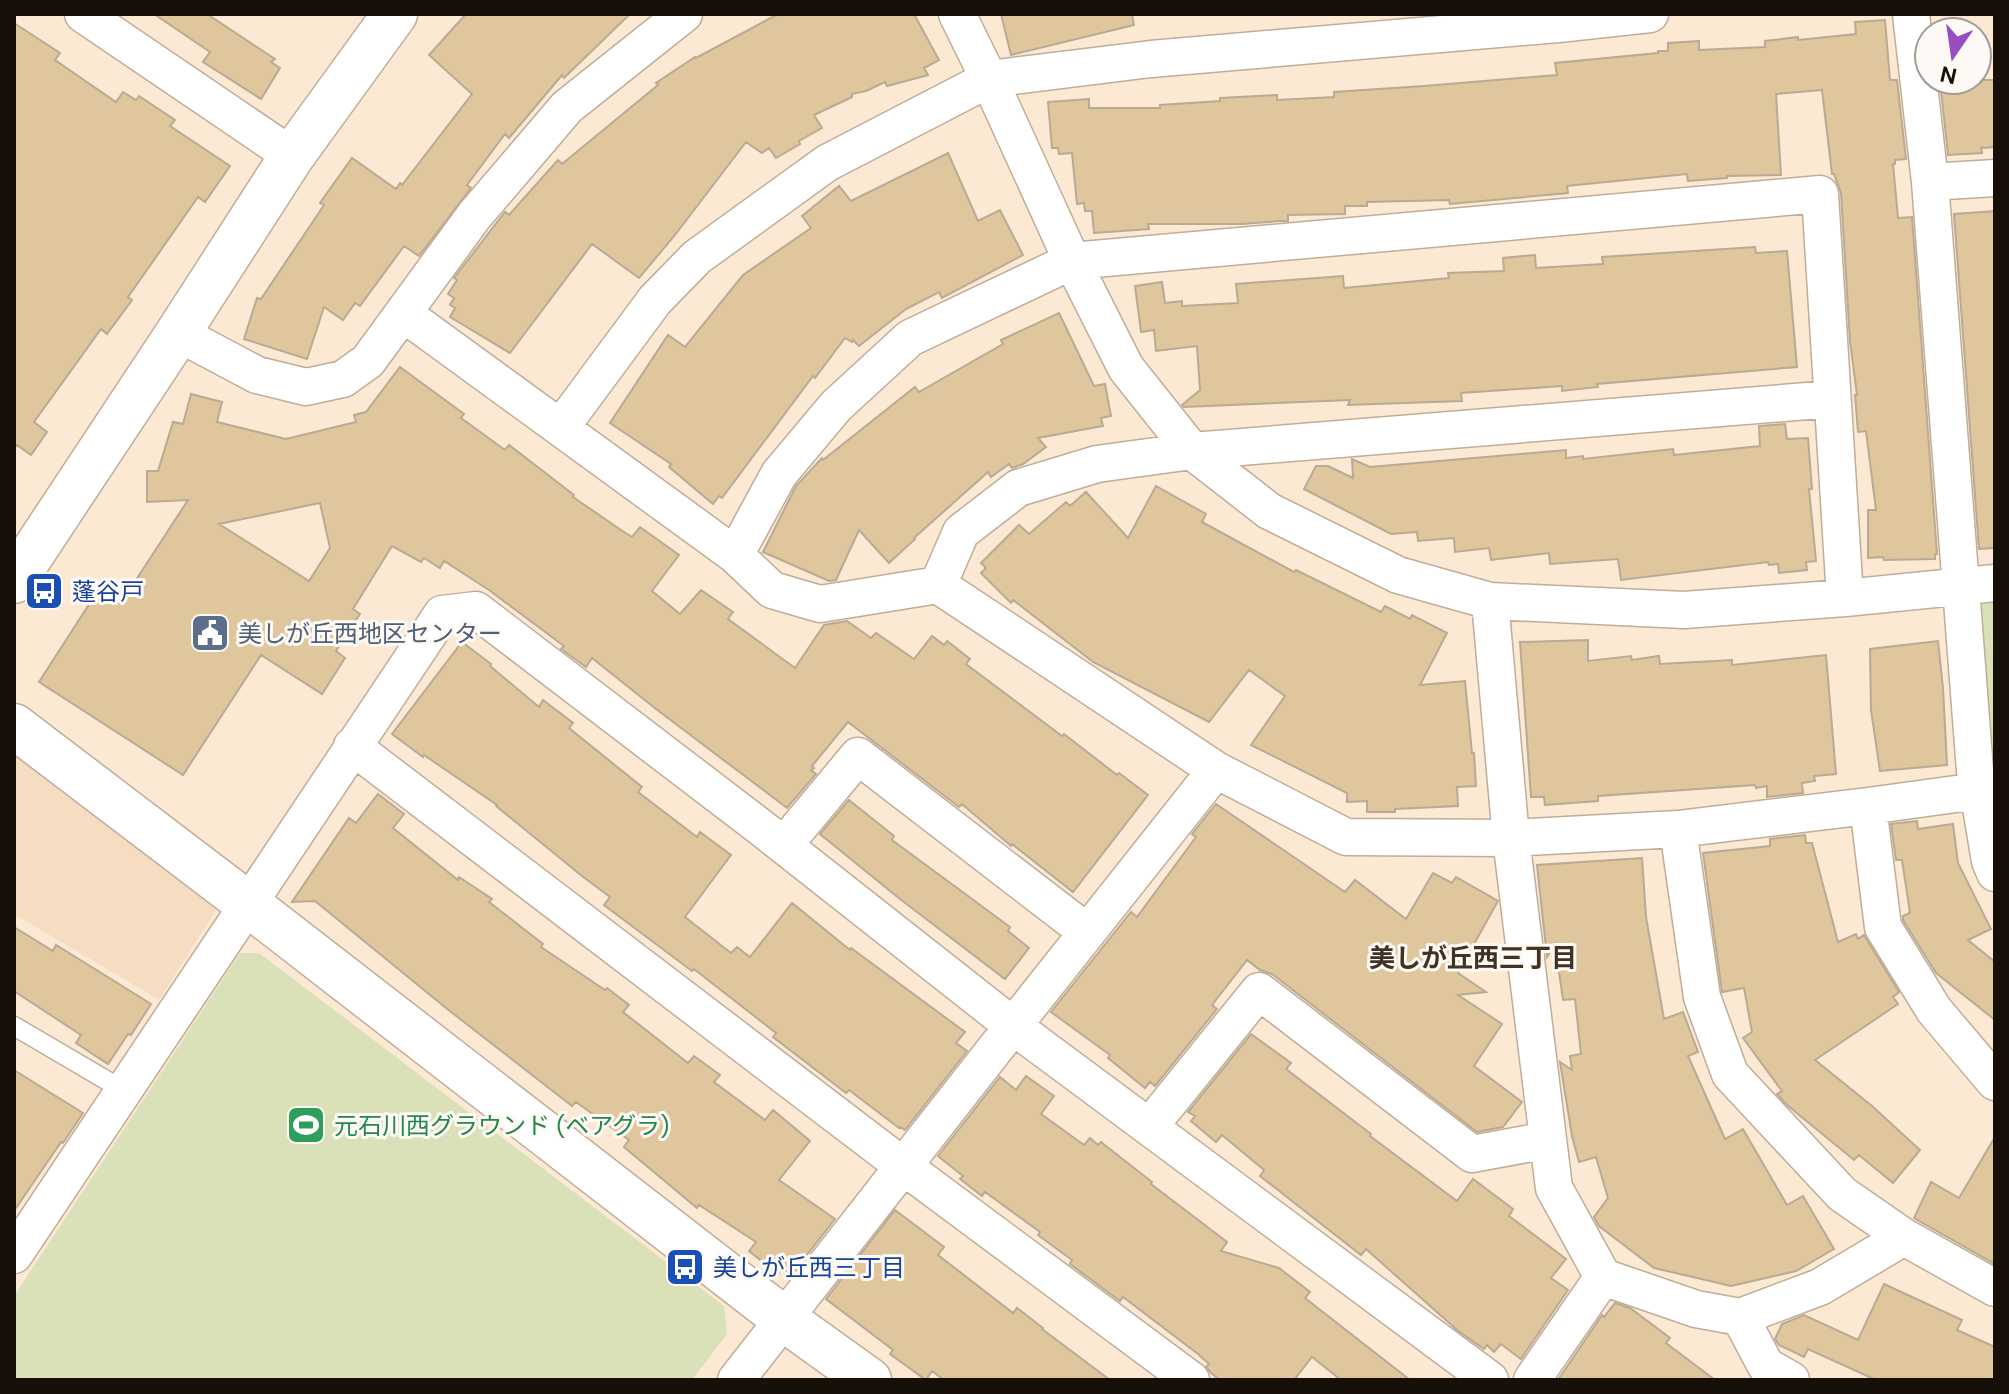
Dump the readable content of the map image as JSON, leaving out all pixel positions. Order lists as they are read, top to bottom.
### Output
{
  "districts": ["美しが丘西三丁目"],
  "places": {
    "bus stop": ["蓬谷戸", "美しが丘西三丁目"],
    "public building": ["美しが丘西地区センター"],
    "sports": ["元石川西グラウンド (ベアグラ)"]
  },
  "north": "bottom"
}
